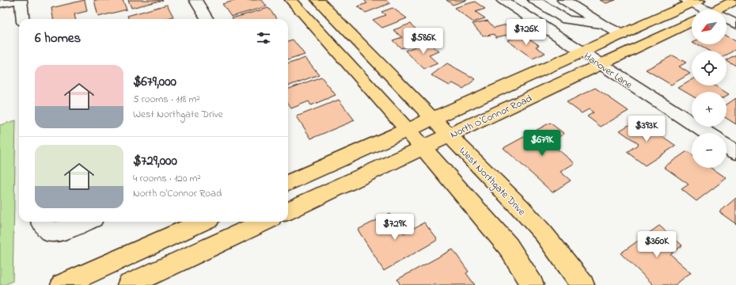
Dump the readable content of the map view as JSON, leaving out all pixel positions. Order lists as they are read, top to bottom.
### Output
{
  "streets": {
    "main road": ["North O'Connor Road", "West Northgate Drive"],
    "street": ["Hanover Lane"]
  },
  "crossings": [
    ["Hanover Lane", "North O'Connor Road"],
    ["North O'Connor Road", "West Northgate Drive"]
  ],
  "north": "bottom left",
  "page": {
    "map_buttons": ["+", "−"],
    "price": [
      "$726K",
      "$586K",
      "$393K",
      "$679K",
      "$729K",
      "$360K"
    ],
    "heading": "6 homes",
    "list": [
      {
        "name": "$679,000",
        "note": "5 rooms · 118 m² · West Northgate Drive"
      },
      {
        "name": "$729,000",
        "note": "4 rooms · 120 m² · North O'Connor Road"
      }
    ]
  }
}
